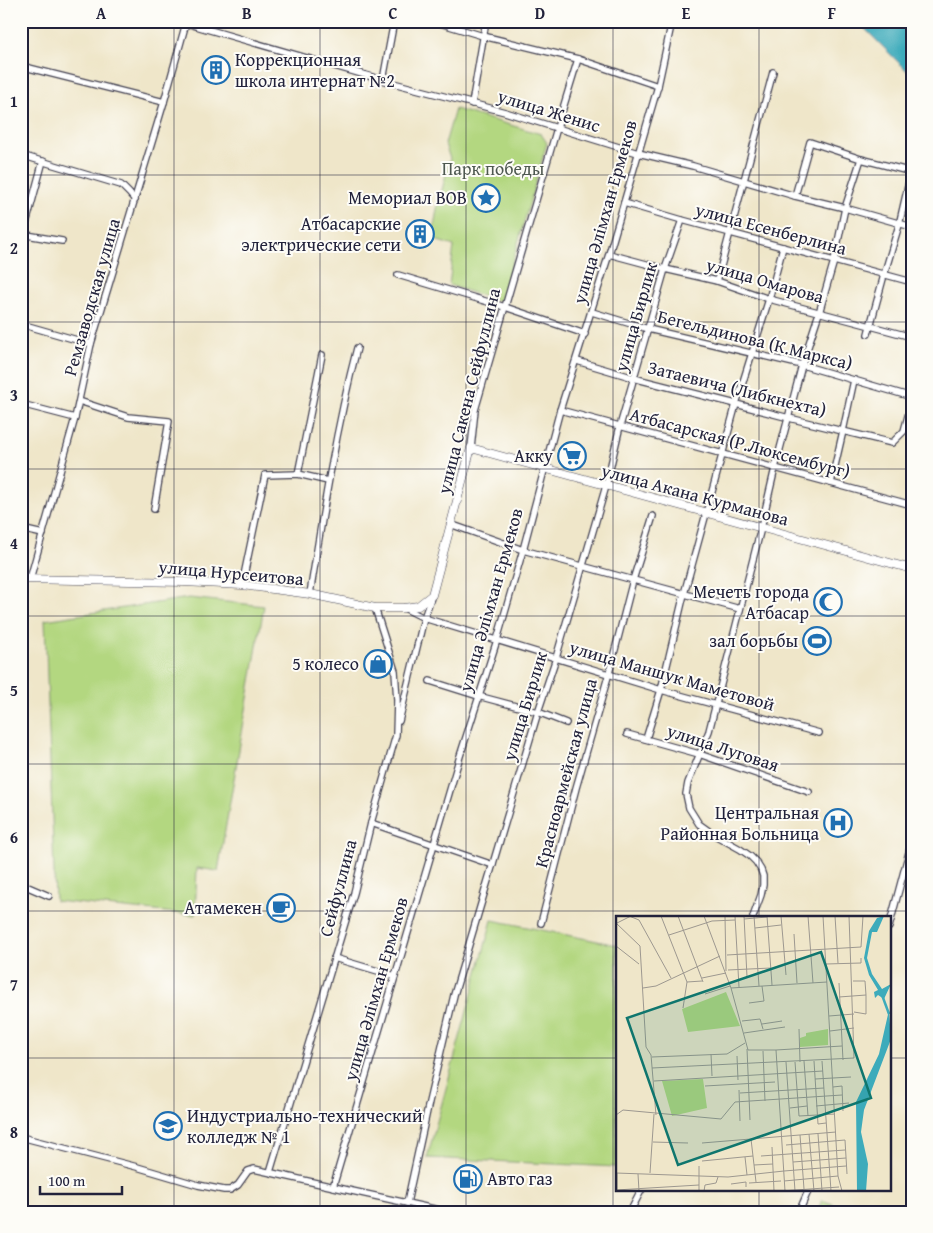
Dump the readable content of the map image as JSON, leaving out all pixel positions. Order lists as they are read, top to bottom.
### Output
{
  "streets": {
    "main road": ["улица Сакена Сейфуллина", "улица Акана Курманова", "улица Нурсеитова"],
    "street": [
      "улица Женис",
      "улица Әлімхан Ермеков",
      "улица Есенберлина",
      "улица Омарова",
      "Ремзаводская улица",
      "улица Бирлик",
      "Бегельдинова (К.Маркса)",
      "Затаевича (Либкнехта)",
      "Атбасарская (Р.Люксембург)",
      "улица Маншук Маметовой",
      "улица Луговая",
      "Красноармейская улица",
      "Сейфуллина"
    ]
  },
  "crossings": [
    ["улица Женис", "улица Әлімхан Ермеков"],
    ["улица Женис", "Ремзаводская улица"],
    ["улица Женис", "улица Сакена Сейфуллина"],
    ["улица Әлімхан Ермеков", "улица Есенберлина"],
    ["улица Әлімхан Ермеков", "улица Омарова"],
    ["улица Әлімхан Ермеков", "Бегельдинова (К.Маркса)"],
    ["улица Әлімхан Ермеков", "Затаевича (Либкнехта)"],
    ["улица Әлімхан Ермеков", "Атбасарская (Р.Люксембург)"],
    ["улица Әлімхан Ермеков", "улица Акана Курманова"],
    ["улица Әлімхан Ермеков", "улица Маншук Маметовой"],
    ["улица Есенберлина", "улица Бирлик"],
    ["улица Омарова", "улица Бирлик"],
    ["Ремзаводская улица", "улица Нурсеитова"],
    ["улица Бирлик", "Бегельдинова (К.Маркса)"],
    ["улица Бирлик", "Затаевича (Либкнехта)"],
    ["улица Бирлик", "Атбасарская (Р.Люксембург)"],
    ["улица Бирлик", "улица Акана Курманова"],
    ["улица Бирлик", "улица Маншук Маметовой"],
    ["Бегельдинова (К.Маркса)", "Затаевича (Либкнехта)"],
    ["улица Сакена Сейфуллина", "улица Акана Курманова"],
    ["улица Сакена Сейфуллина", "улица Нурсеитова"],
    ["улица Сакена Сейфуллина", "улица Маншук Маметовой"],
    ["улица Сакена Сейфуллина", "Сейфуллина"],
    ["улица Нурсеитова", "улица Маншук Маметовой"],
    ["улица Нурсеитова", "Сейфуллина"],
    ["улица Маншук Маметовой", "Красноармейская улица"]
  ],
  "parks": ["Парк победы"],
  "places": {
    "building": ["Коррекционная школа интернат №2", "Атбасарские электрические сети"],
    "place": ["Мемориал ВОВ"],
    "supermarket": ["Акку"],
    "mosque": ["Мечеть города Атбасар"],
    "sports": ["зал борьбы"],
    "shop": ["5 колесо"],
    "hospital": ["Центральная Районная Больница"],
    "cafe": ["Атамекен"],
    "school or university": ["Индустриально-технический колледж № 1"],
    "fuel station": ["Авто газ"]
  },
  "scale_bar": "100 m",
  "grid": {
    "columns": [
      "A",
      "B",
      "C",
      "D",
      "E",
      "F"
    ],
    "rows": [
      "1",
      "2",
      "3",
      "4",
      "5",
      "6",
      "7",
      "8"
    ]
  }
}
